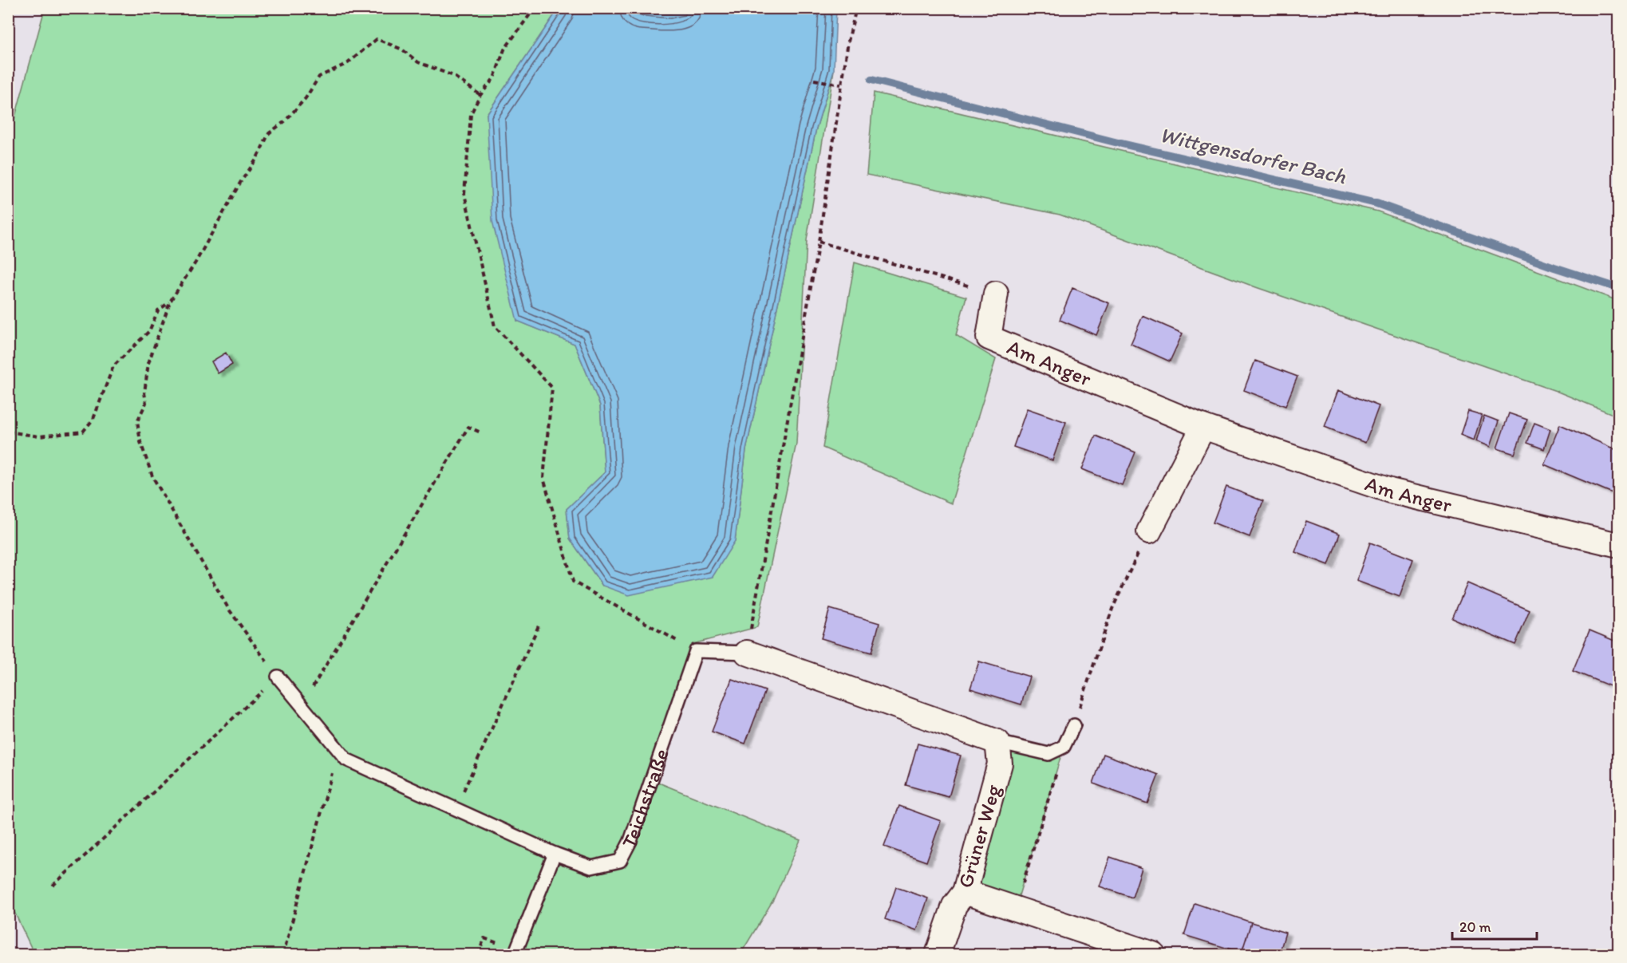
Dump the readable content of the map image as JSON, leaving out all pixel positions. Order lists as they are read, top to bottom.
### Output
{
  "streets": {
    "street": ["Am Anger", "Grüner Weg"],
    "lane": ["Teichstraße"]
  },
  "water": ["Wittgensdorfer Bach"],
  "scale_bar": "20 m"
}
